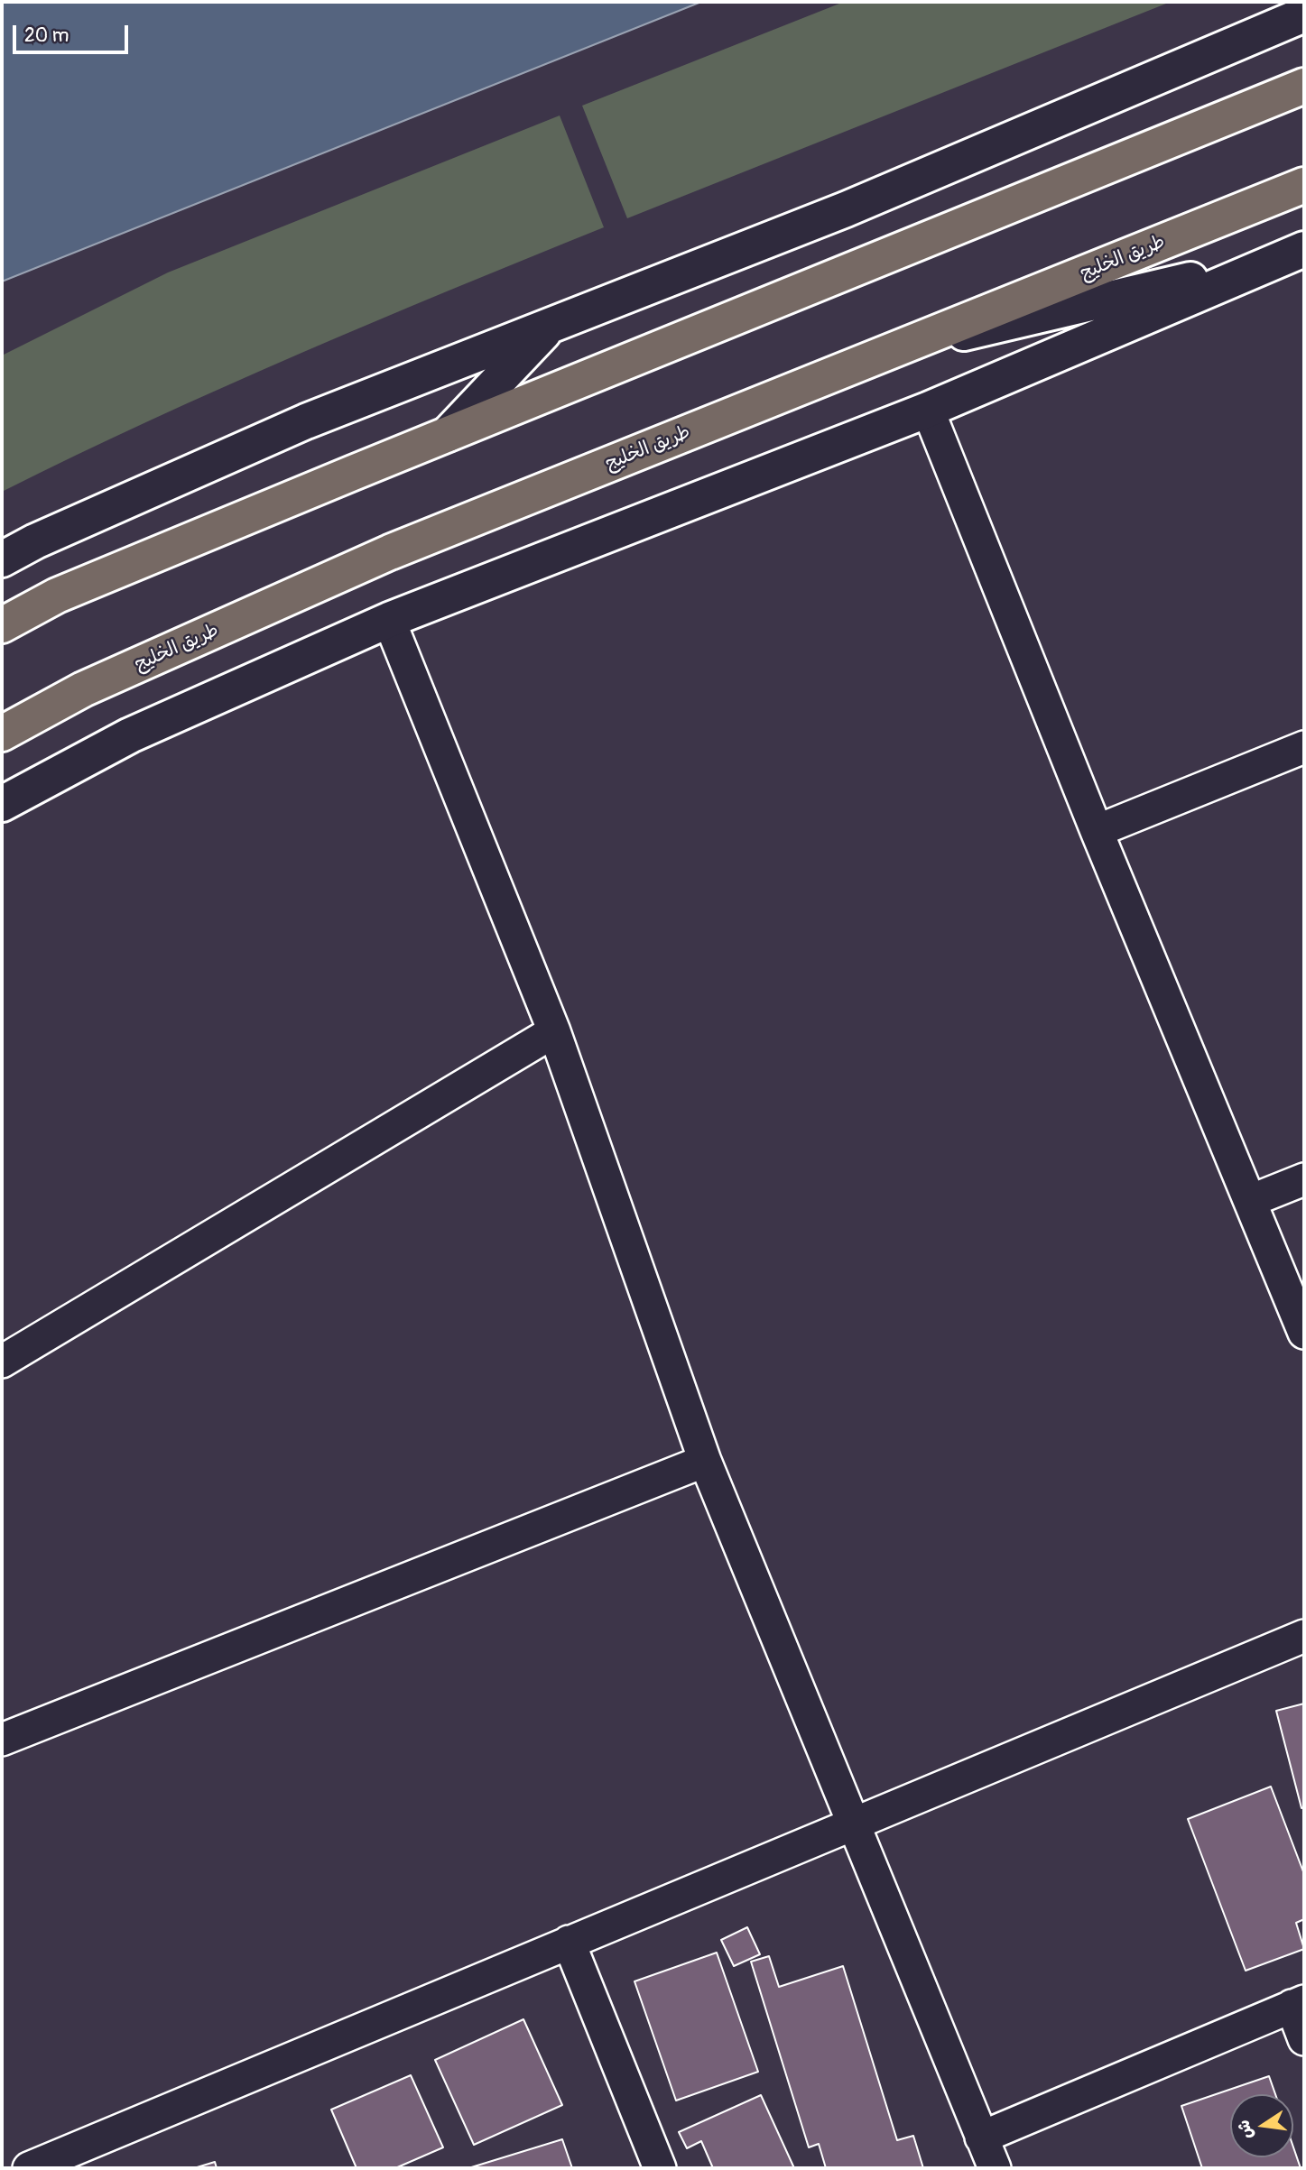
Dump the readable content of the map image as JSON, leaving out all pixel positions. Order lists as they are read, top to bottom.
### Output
{
  "streets": {
    "main road": ["طريق الخليج"]
  },
  "scale_bar": "20 m",
  "north": "left"
}
